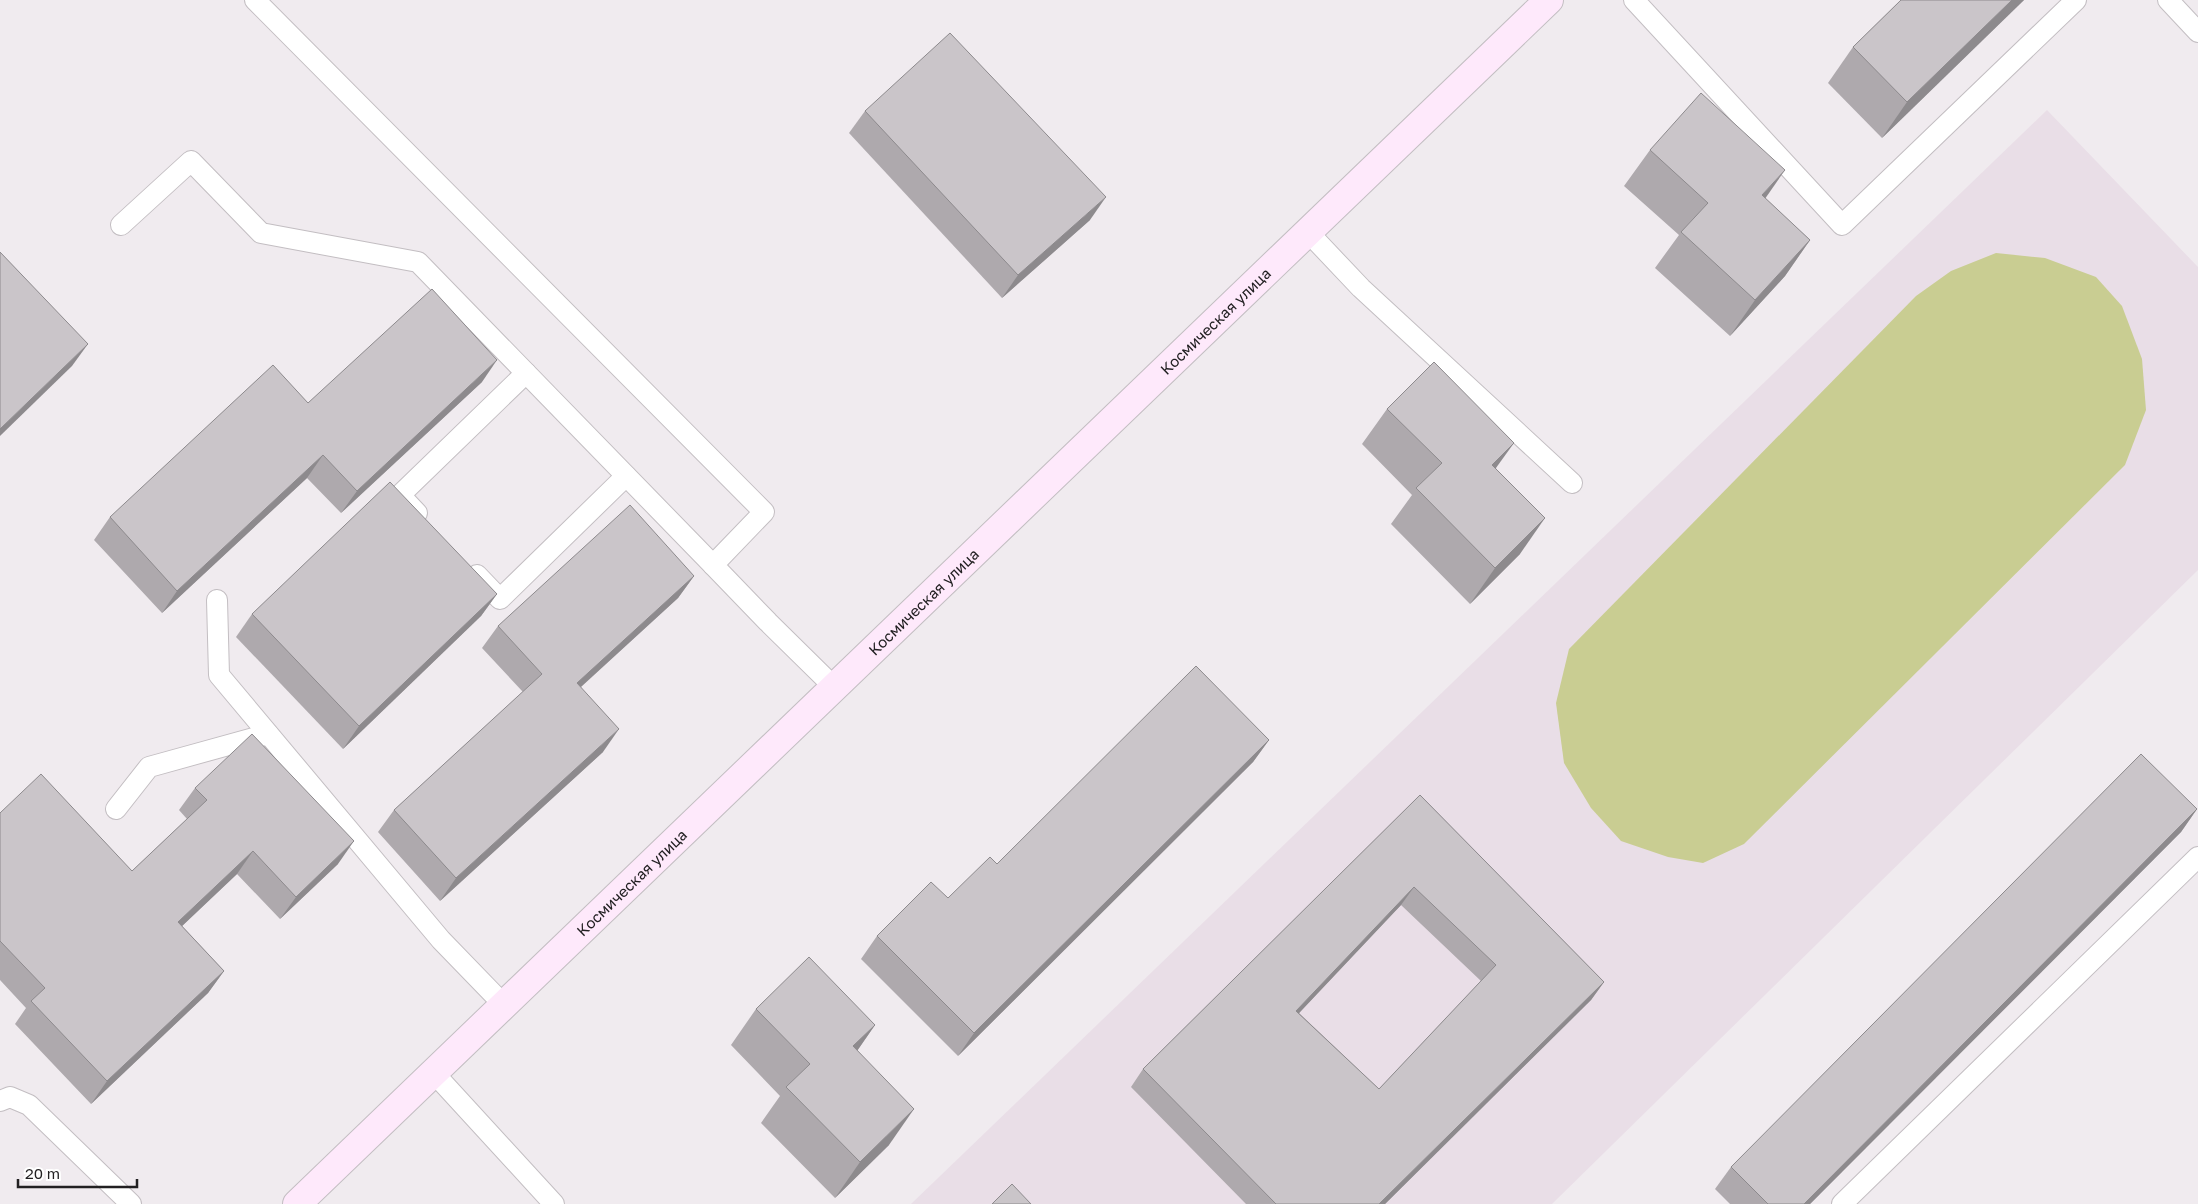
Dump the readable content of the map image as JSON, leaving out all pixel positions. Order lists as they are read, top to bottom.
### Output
{
  "streets": {
    "main road": ["Космическая улица"]
  },
  "scale_bar": "20 m"
}
